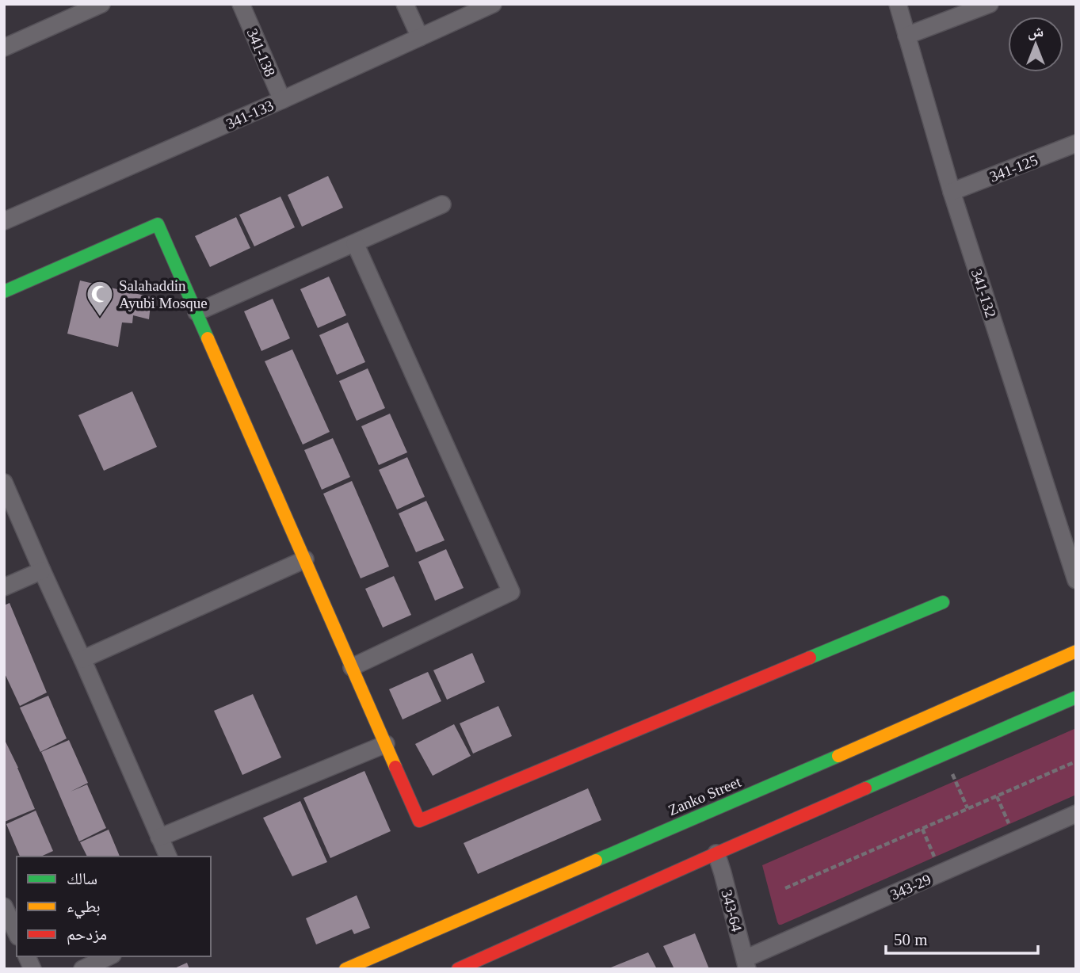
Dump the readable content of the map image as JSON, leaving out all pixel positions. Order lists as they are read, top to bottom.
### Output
{
  "streets": {
    "main road": ["Zanko Street"],
    "street": [
      "341-138",
      "341-133",
      "341-125",
      "341-132",
      "343-29",
      "343-64"
    ]
  },
  "crossings": [
    ["341-138", "341-133"],
    ["341-125", "341-132"],
    ["343-29", "343-64"]
  ],
  "places": {
    "mosque": ["Salahaddin Ayubi Mosque"]
  },
  "legend": ["سالك", "بطيء", "مزدحم"],
  "scale_bar": "50 m",
  "north": "top"
}
